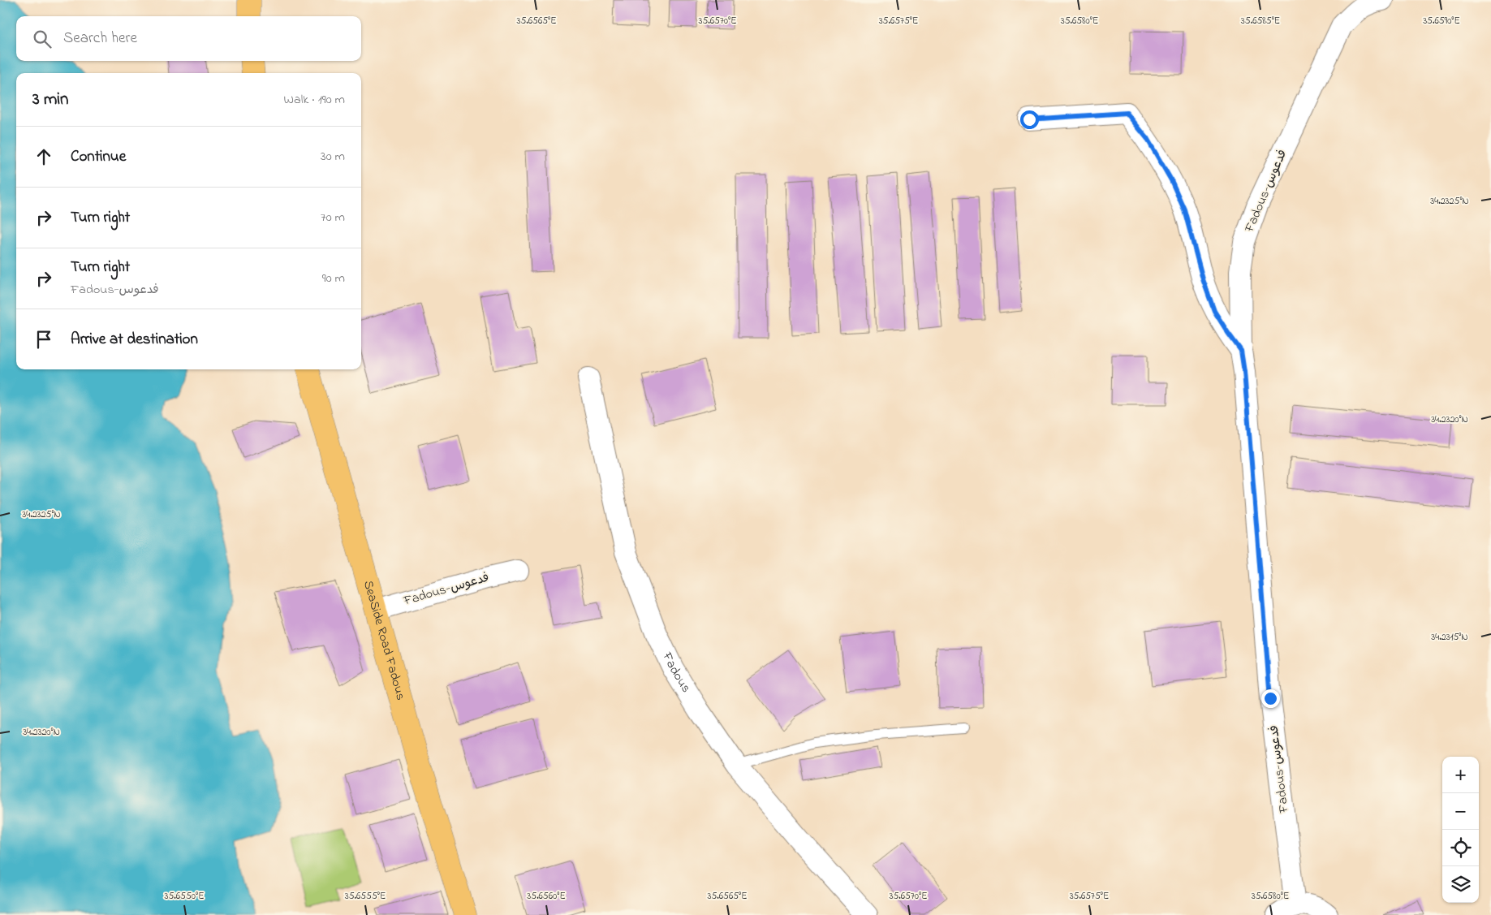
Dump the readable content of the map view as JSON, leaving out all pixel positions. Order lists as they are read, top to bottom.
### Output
{
  "streets": {
    "main road": ["SeaSide Road Fadous"],
    "street": ["Fadous-فدعوس", "Fadous"]
  },
  "crossings": [
    ["Fadous-فدعوس", "SeaSide Road Fadous"]
  ],
  "page": {
    "search": "Search here",
    "heading": ["3 min", "Walk · 190 m"],
    "list": [
      ["Continue", "30 m"],
      ["Turn right", "70 m"],
      ["Turn right", "Fadous-فدعوس", "90 m"],
      "Arrive at destination"
    ],
    "map_buttons": ["+", "−"]
  },
  "coordinates": [
    "35.6565°E",
    "35.6570°E",
    "35.6575°E",
    "35.6580°E",
    "35.6585°E",
    "35.6590°E",
    "34.2325°N",
    "34.2320°N",
    "34.2315°N",
    "35.6550°E",
    "35.6555°E",
    "35.6560°E"
  ]
}
